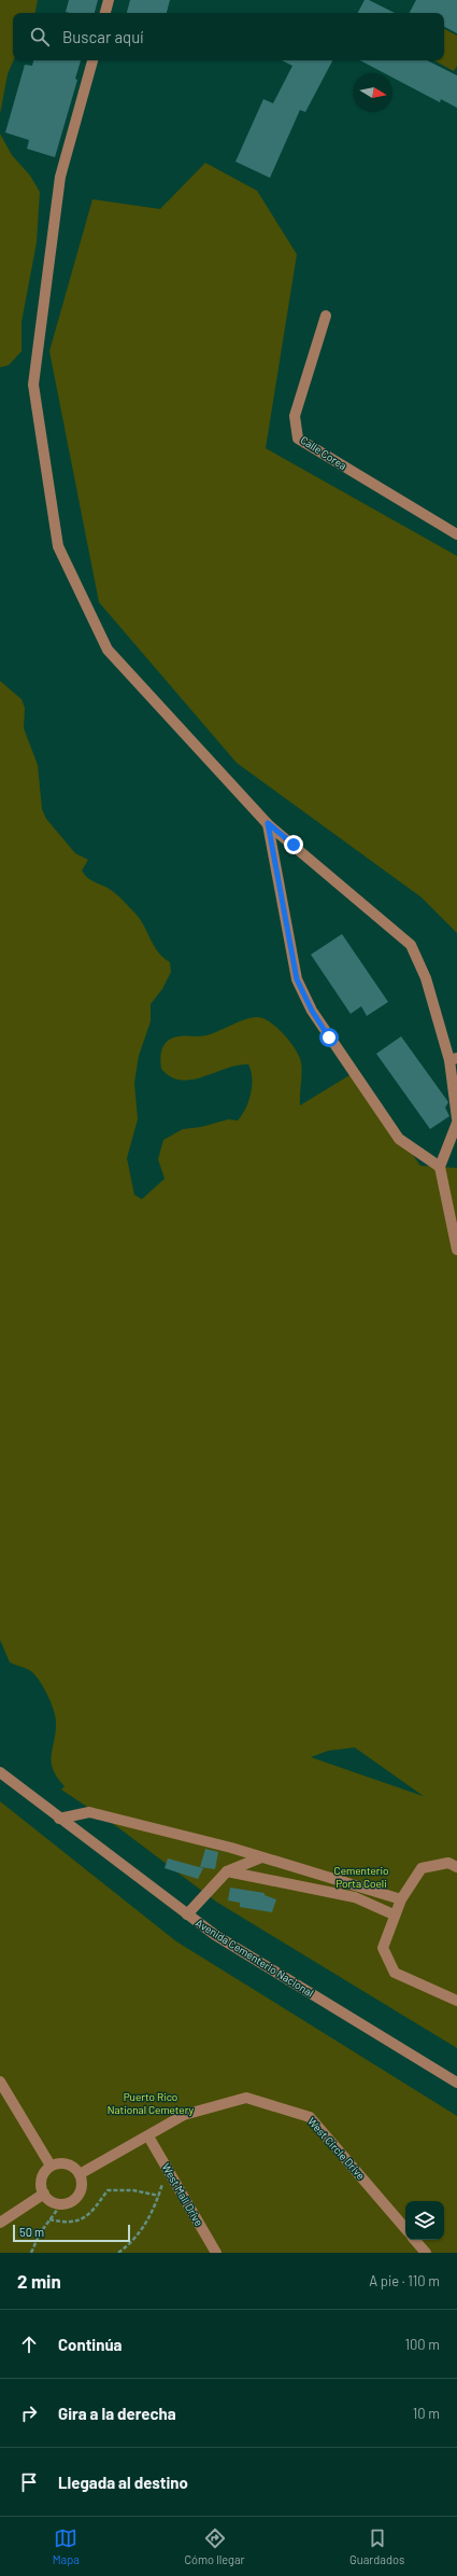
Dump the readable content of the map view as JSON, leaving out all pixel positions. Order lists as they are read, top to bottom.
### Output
{
  "streets": {
    "street": [
      "Calle Corea",
      "Avenida Cementerio Nacional",
      "West Circle Drive",
      "West Mall Drive"
    ]
  },
  "crossings": [
    ["West Circle Drive", "West Mall Drive"]
  ],
  "parks": ["Cementerio Porta Coeli", "Puerto Rico National Cemetery"],
  "scale_bar": "50 m",
  "north": "right",
  "page": {
    "search": "Buscar aquí",
    "scale": "50 m",
    "heading": ["2 min", "A pie · 110 m"],
    "list": [
      ["Continúa", "100 m"],
      ["Gira a la derecha", "10 m"],
      "Llegada al destino"
    ],
    "nav": ["Mapa", "Cómo llegar", "Guardados"]
  }
}
